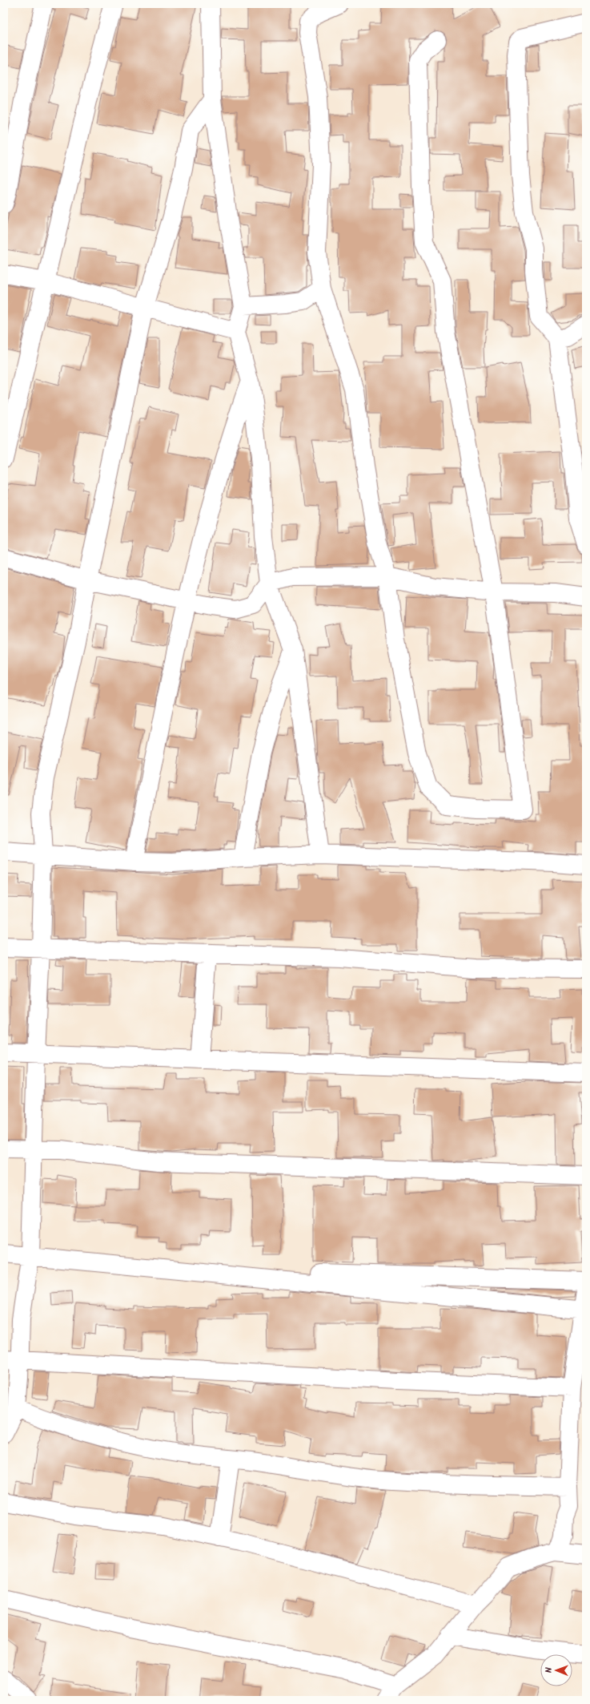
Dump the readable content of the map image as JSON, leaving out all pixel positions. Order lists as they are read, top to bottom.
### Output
{
  "north": "left"
}
